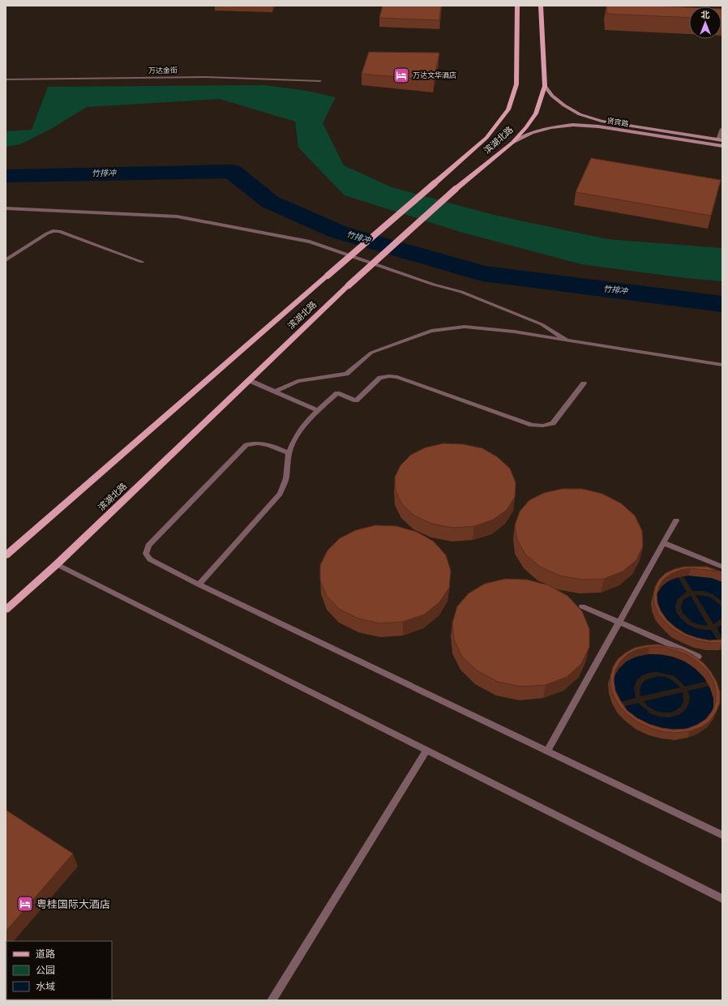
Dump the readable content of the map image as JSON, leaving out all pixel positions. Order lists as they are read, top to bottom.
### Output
{
  "streets": {
    "main road": ["贤宾路", "滨湖北路"],
    "street": ["万达金街"]
  },
  "crossings": [
    ["贤宾路", "滨湖北路"]
  ],
  "water": ["竹排冲"],
  "places": {
    "hotel": ["万达文华酒店", "粤桂国际大酒店"]
  },
  "legend": ["道路", "公园", "水域"],
  "north": "top"
}
